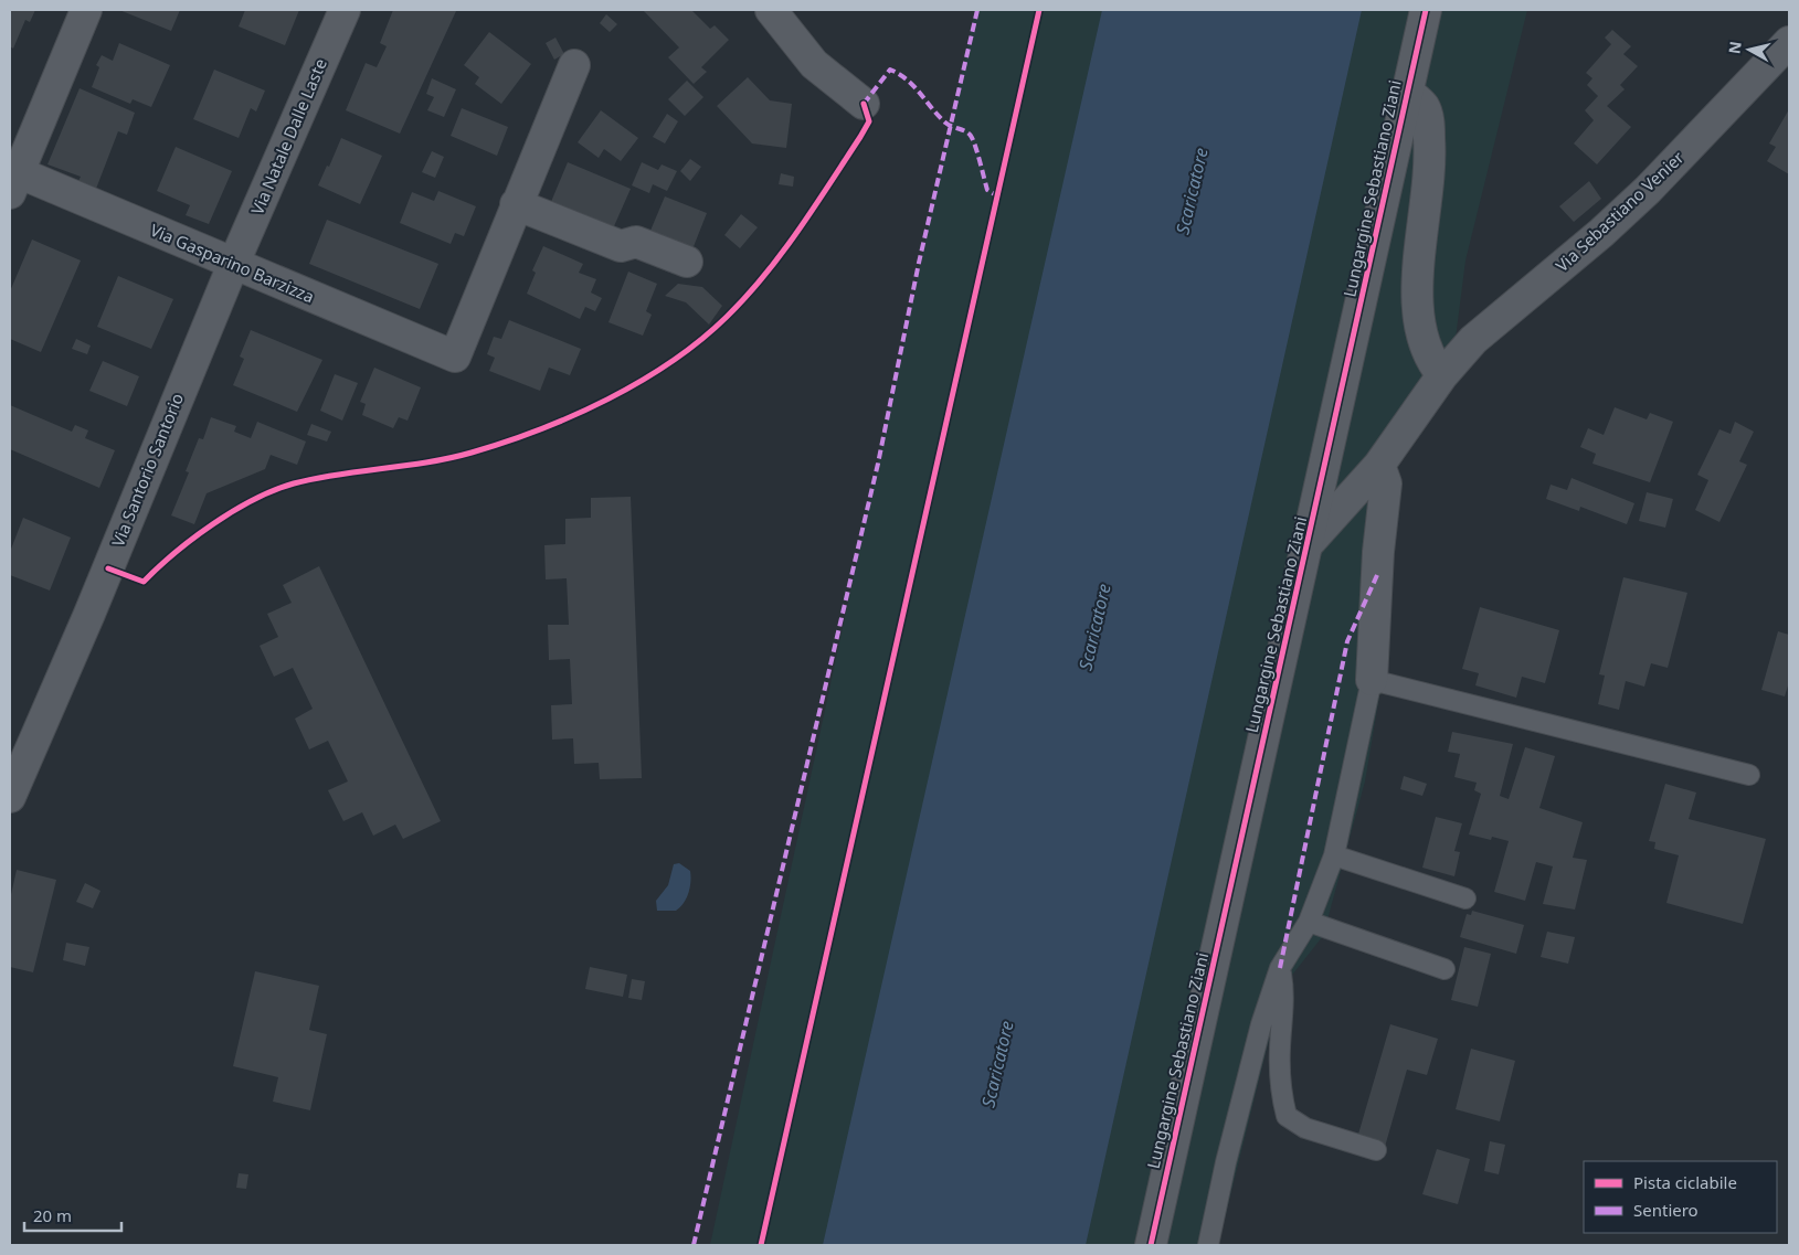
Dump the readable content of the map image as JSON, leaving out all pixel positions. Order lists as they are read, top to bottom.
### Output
{
  "streets": {
    "street": [
      "Via Natale Dalle Laste",
      "Lungargine Sebastiano Ziani",
      "Via Sebastiano Venier",
      "Via Gasparino Barzizza",
      "Via Santorio Santorio"
    ]
  },
  "crossings": [
    ["Via Natale Dalle Laste", "Via Gasparino Barzizza"],
    ["Via Natale Dalle Laste", "Via Santorio Santorio"],
    ["Lungargine Sebastiano Ziani", "Via Sebastiano Venier"],
    ["Via Gasparino Barzizza", "Via Santorio Santorio"]
  ],
  "water": ["Scaricatore"],
  "legend": ["Pista ciclabile", "Sentiero"],
  "scale_bar": "20 m",
  "north": "left"
}
